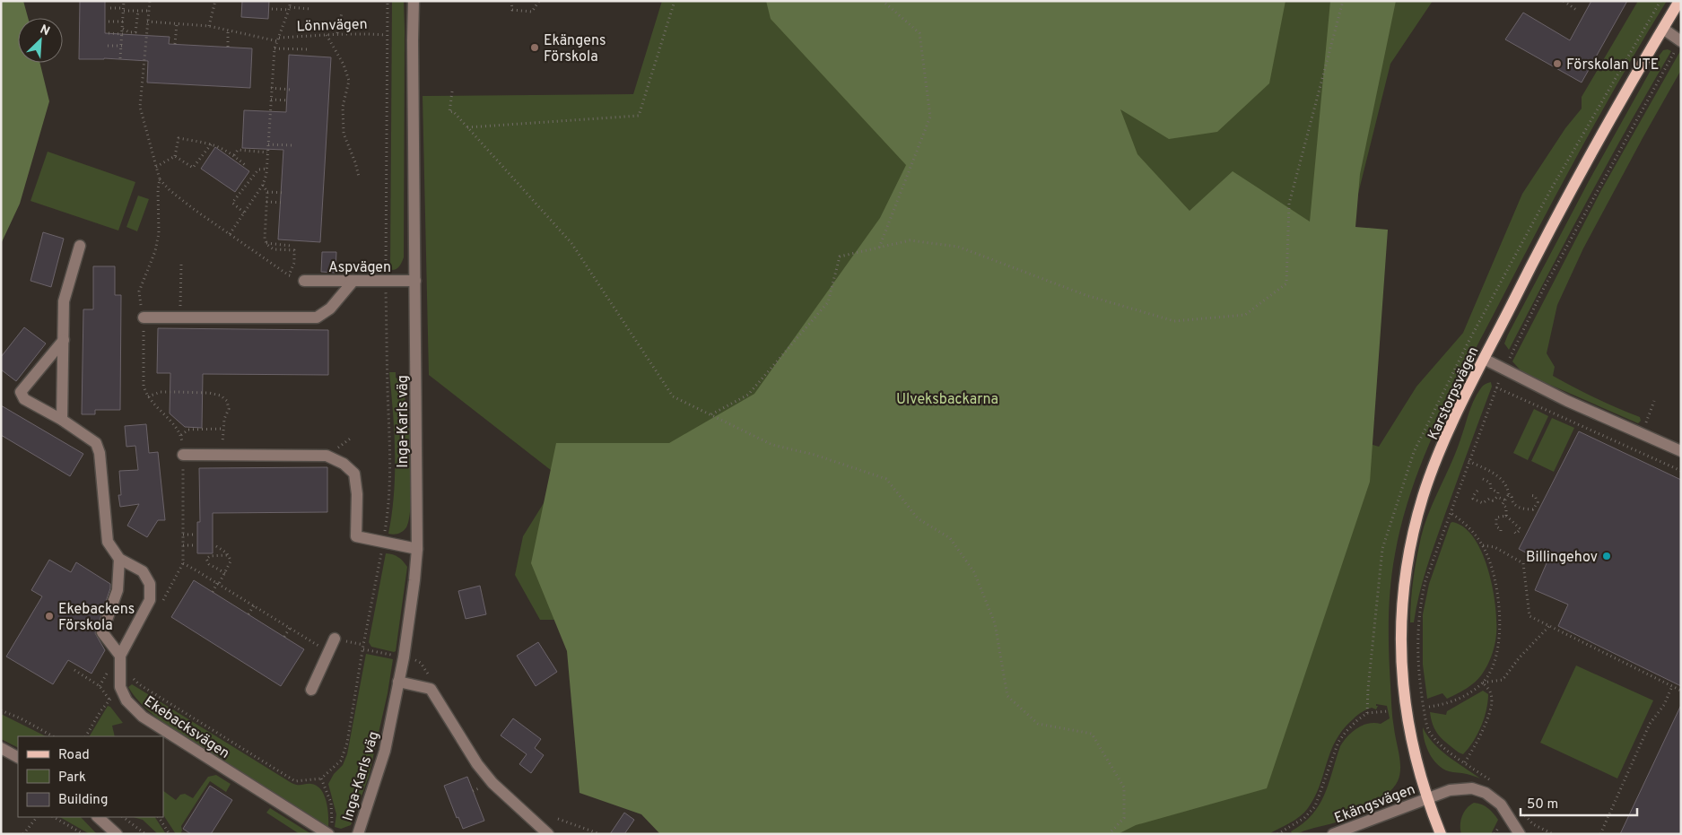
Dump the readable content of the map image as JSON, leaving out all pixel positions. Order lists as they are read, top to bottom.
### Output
{
  "streets": {
    "main road": ["Karstorpsvägen"],
    "street": [
      "Aspvägen",
      "Inga-Karls väg",
      "Ekebacksvägen",
      "Ekängsvägen"
    ],
    "path": ["Lönnvägen"]
  },
  "crossings": [
    ["Aspvägen", "Inga-Karls väg"],
    ["Karstorpsvägen", "Ekängsvägen"]
  ],
  "parks": ["Ulveksbackarna"],
  "places": [
    "Ekängens Förskola",
    "Förskolan UTE",
    "Billingehov",
    "Ekebackens Förskola"
  ],
  "legend": ["Road", "Park", "Building"],
  "scale_bar": "50 m",
  "north": "top right"
}
